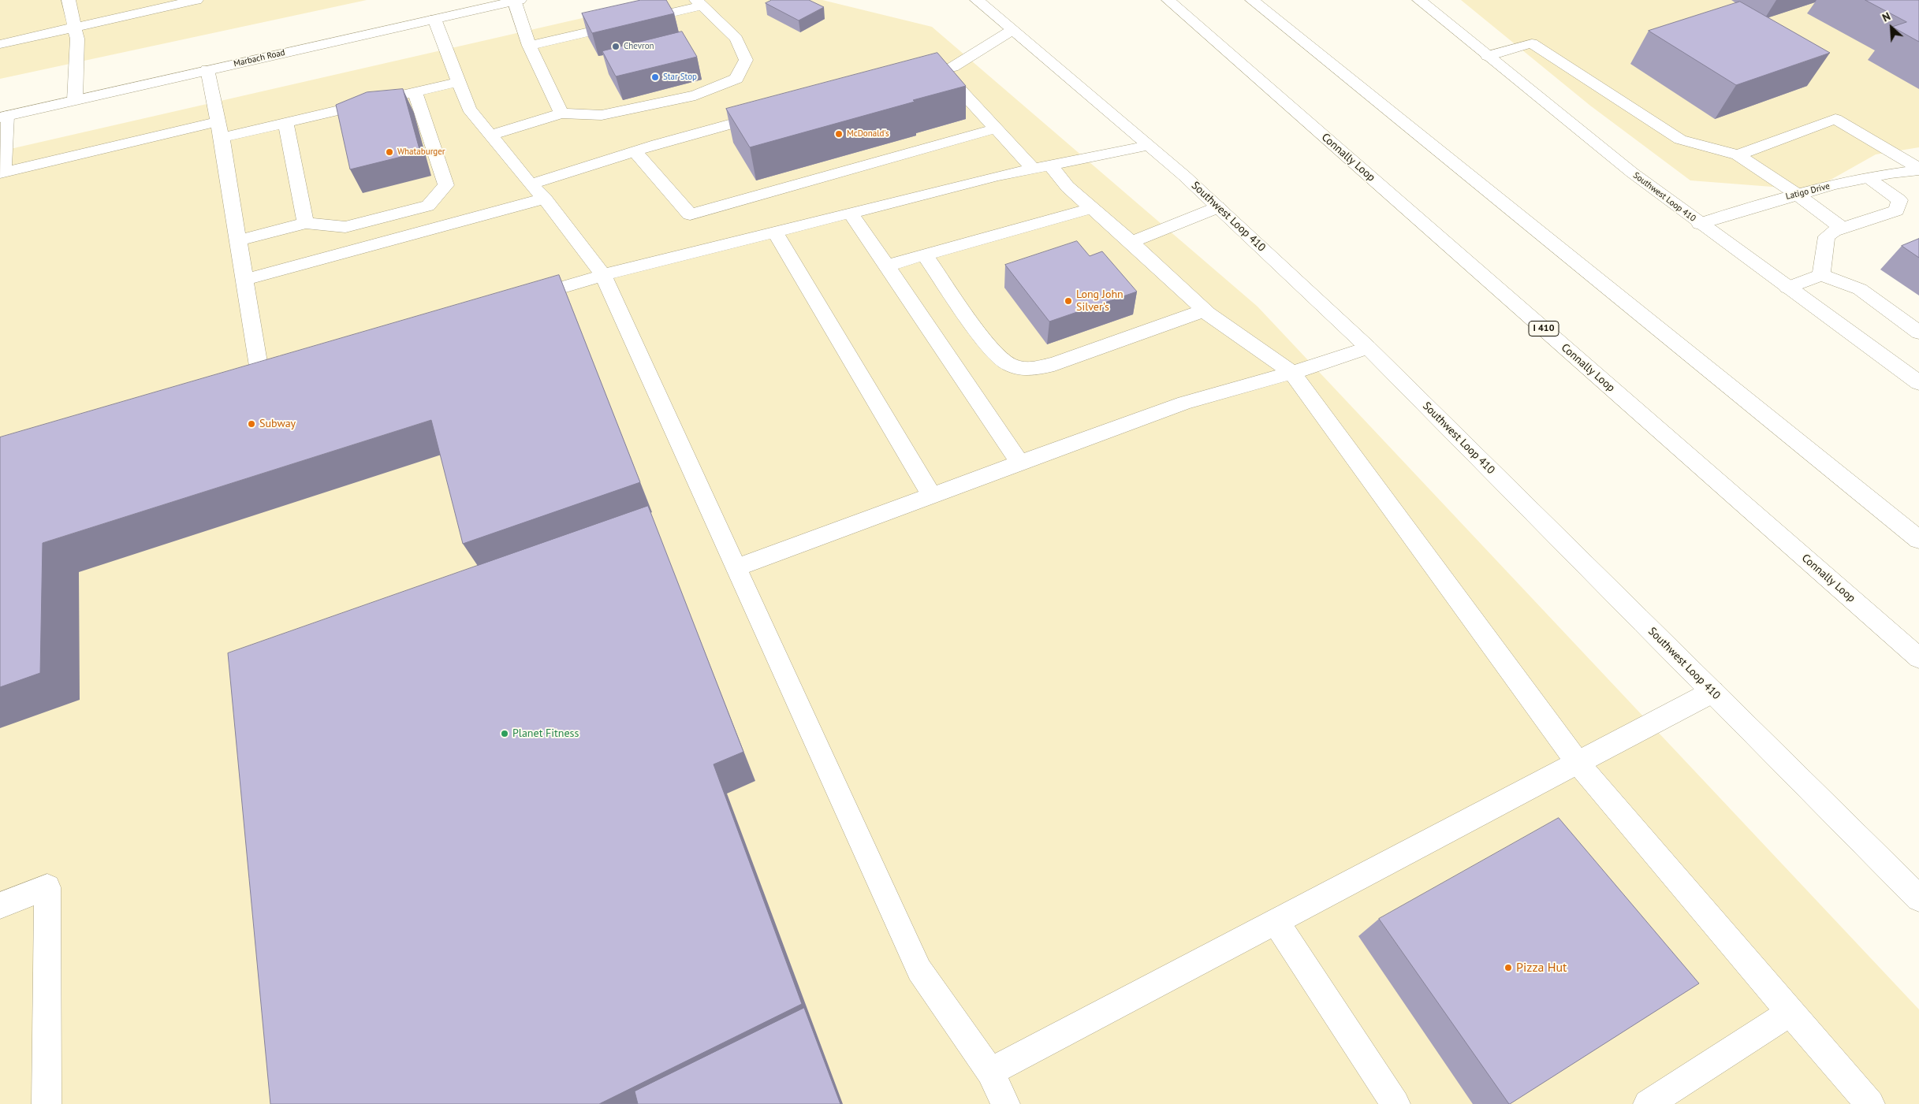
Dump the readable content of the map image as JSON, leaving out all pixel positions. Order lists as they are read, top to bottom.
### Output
{
  "streets": {
    "main road": [
      "Marbach Road",
      "Connally Loop",
      "Latigo Drive",
      "Southwest Loop 410",
      "I 410"
    ]
  },
  "crossings": [
    ["Latigo Drive", "Southwest Loop 410"]
  ],
  "places": [
    "Chevron",
    "Star Stop",
    "McDonald's",
    "Whataburger",
    "Long John Silver's",
    "Subway",
    "Planet Fitness",
    "Pizza Hut"
  ],
  "north": "top left"
}
